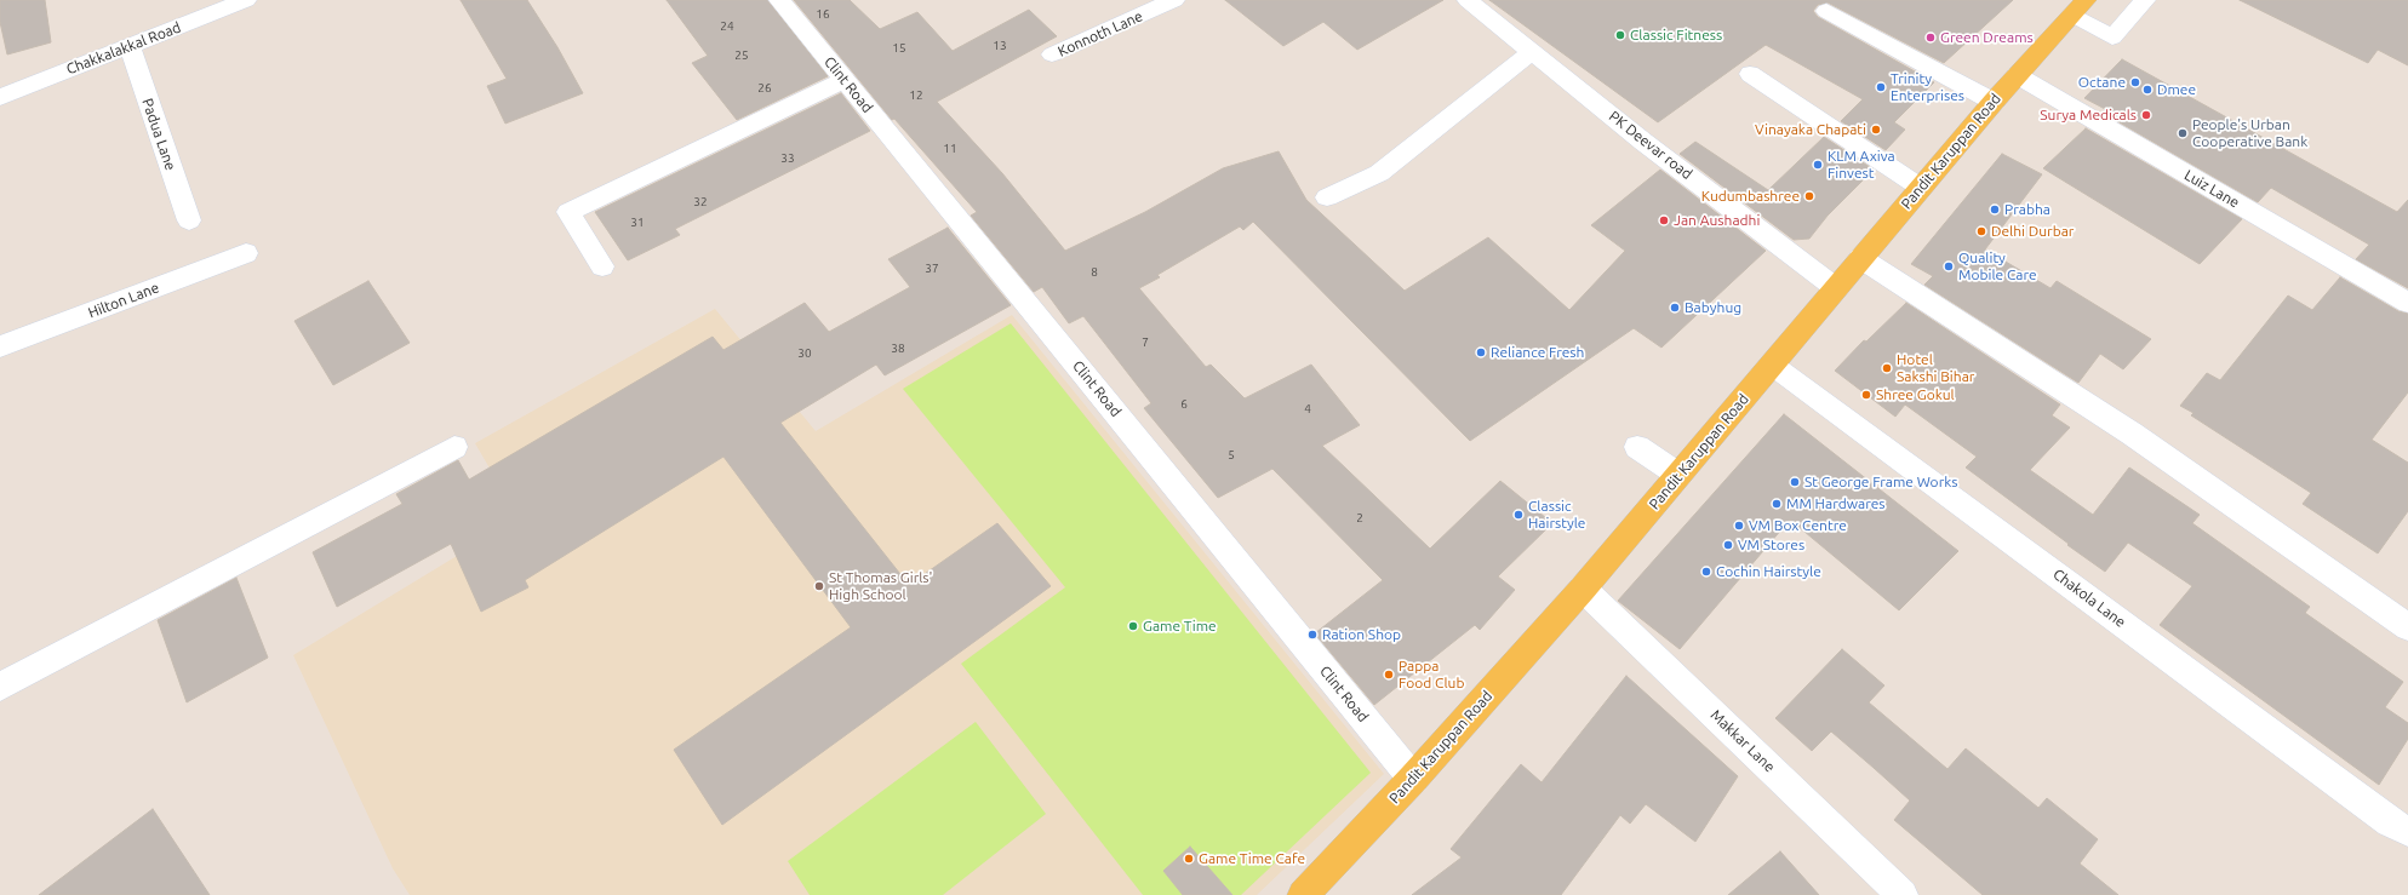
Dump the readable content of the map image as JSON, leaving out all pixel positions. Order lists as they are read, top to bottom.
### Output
{
  "streets": {
    "main road": ["Pandit Karuppan Road"],
    "street": [
      "Konnoth Lane",
      "Chakkalakkal Road",
      "Clint Road",
      "Padua Lane",
      "PK Deevar road",
      "Luiz Lane",
      "Hilton Lane",
      "Chakola Lane",
      "Makkar Lane"
    ]
  },
  "crossings": [
    ["Chakkalakkal Road", "Padua Lane"],
    ["Clint Road", "Pandit Karuppan Road"],
    ["PK Deevar road", "Pandit Karuppan Road"],
    ["Pandit Karuppan Road", "Luiz Lane"],
    ["Pandit Karuppan Road", "Chakola Lane"],
    ["Pandit Karuppan Road", "Makkar Lane"]
  ],
  "places": [
    "Classic Fitness",
    "Green Dreams",
    "Octane",
    "Trinity Enterprises",
    "Dmee",
    "Surya Medicals",
    "Vinayaka Chapati",
    "People's Urban Cooperative Bank",
    "KLM Axiva Finvest",
    "Kudumbashree",
    "Prabha",
    "Jan Aushadhi",
    "Delhi Durbar",
    "Quality Mobile Care",
    "Babyhug",
    "Reliance Fresh",
    "Hotel Sakshi Bihar",
    "Shree Gokul",
    "St George Frame Works",
    "MM Hardwares",
    "Classic Hairstyle",
    "VM Box Centre",
    "VM Stores",
    "Cochin Hairstyle",
    "St Thomas Girls' High School",
    "Game Time",
    "Ration Shop",
    "Pappa Food Club",
    "Game Time Cafe"
  ],
  "house_numbers": [
    "16",
    "24",
    "13",
    "15",
    "25",
    "26",
    "12",
    "11",
    "33",
    "32",
    "31",
    "37",
    "8",
    "7",
    "38",
    "30",
    "6",
    "4",
    "5",
    "2"
  ]
}
